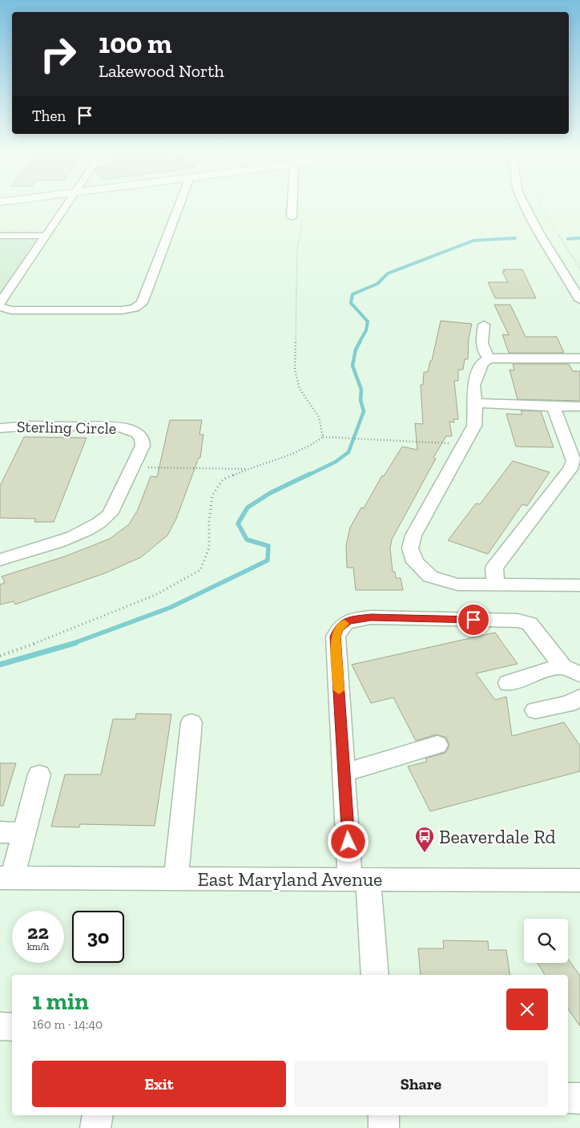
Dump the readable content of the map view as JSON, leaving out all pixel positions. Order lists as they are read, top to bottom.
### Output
{
  "streets": {
    "street": ["Sterling Circle", "East Maryland Avenue"]
  },
  "places": {
    "bus stop": ["Beaverdale Rd"]
  },
  "page": {
    "turn": ["100 m", "Lakewood North"],
    "then": "Then",
    "speed": "22 km/h",
    "limit": "30",
    "heading": ["1 min", "160 m · 14:40"],
    "buttons": ["Exit", "Share"]
  }
}
